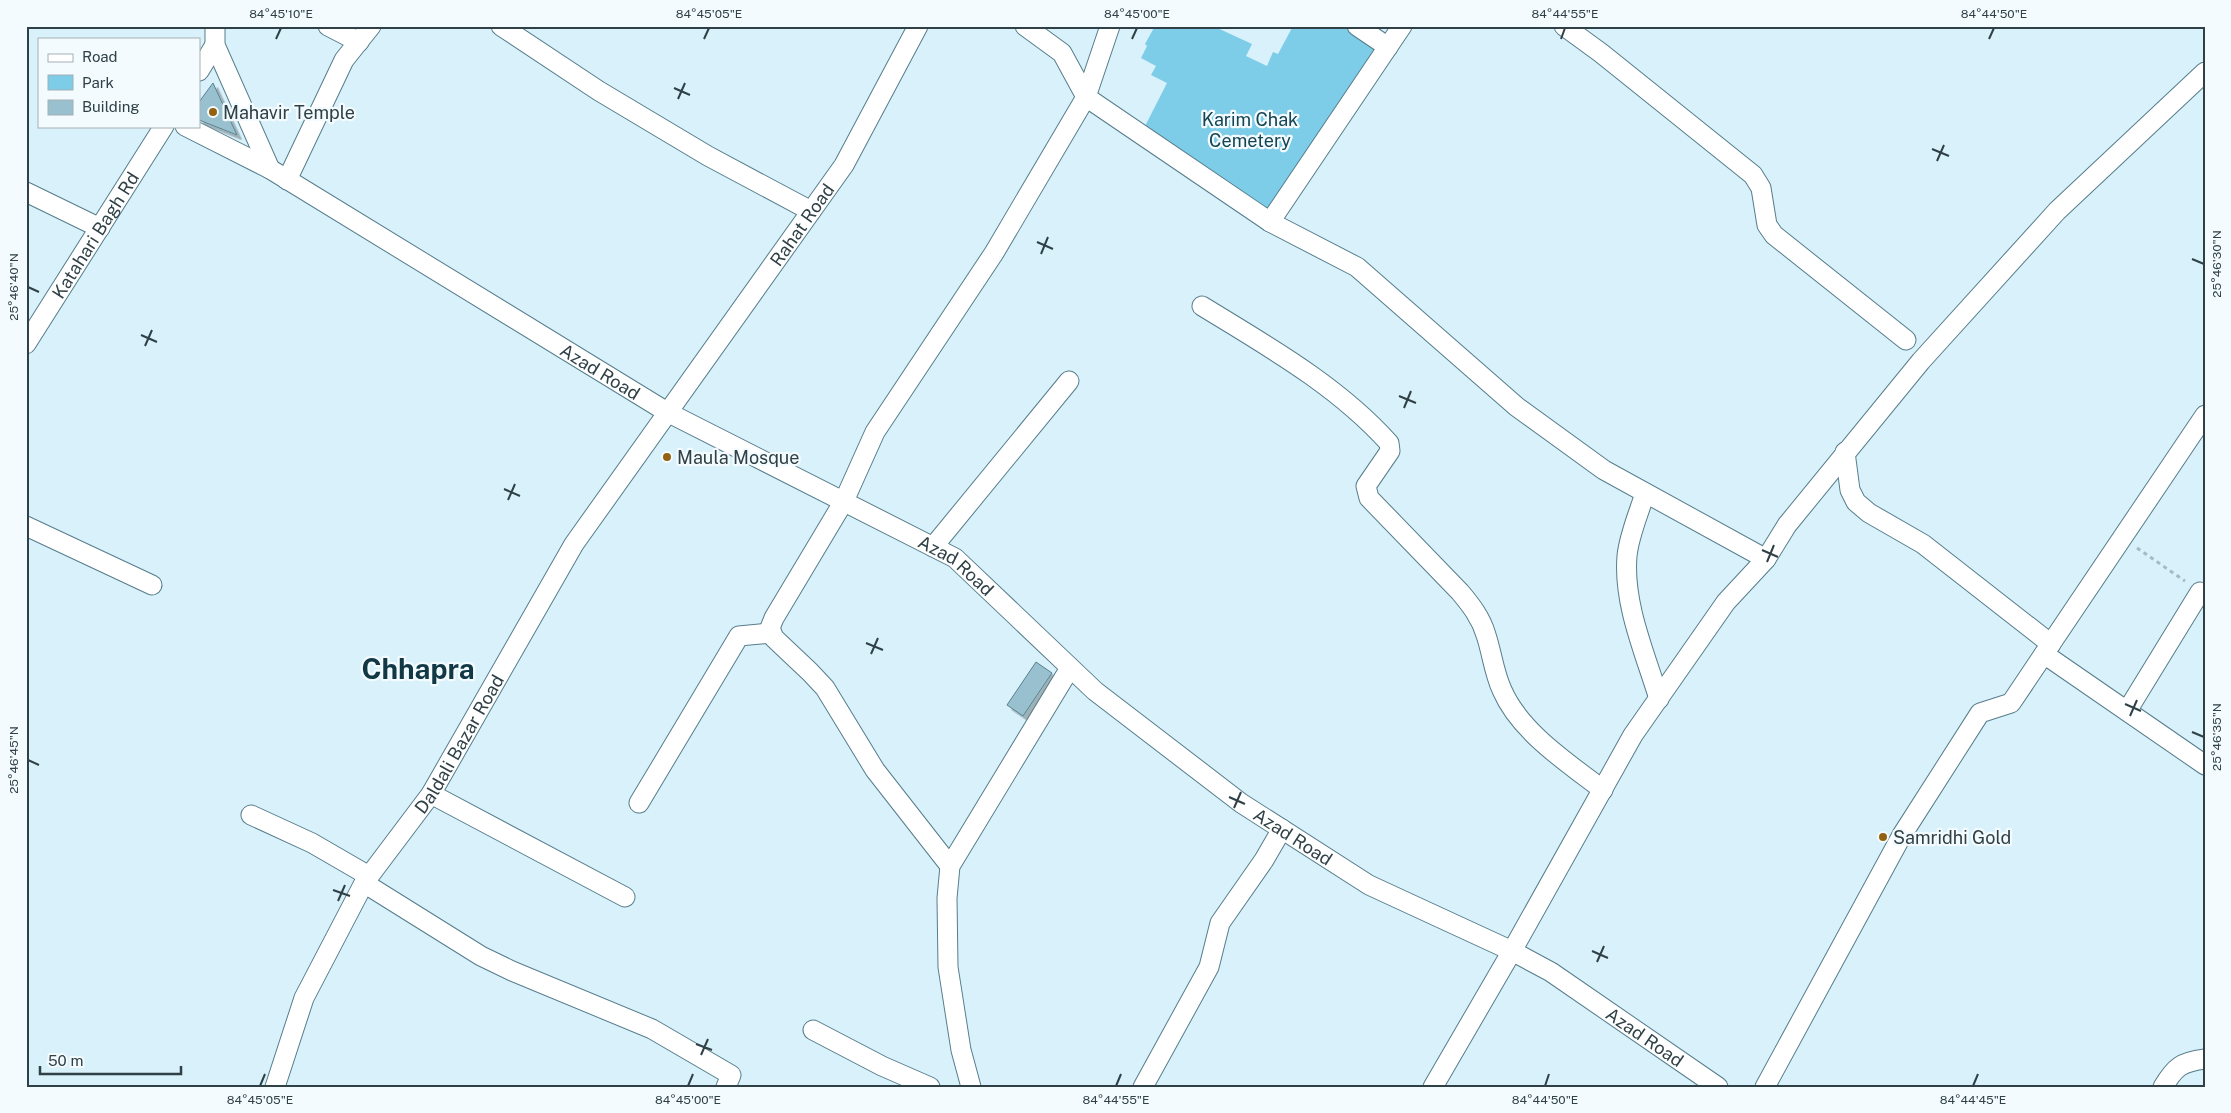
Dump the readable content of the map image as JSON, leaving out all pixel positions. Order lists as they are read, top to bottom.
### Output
{
  "streets": {
    "street": [
      "Rahat Road",
      "Katahari Bagh Rd",
      "Azad Road",
      "Daldali Bazar Road"
    ]
  },
  "crossings": [
    ["Rahat Road", "Azad Road"],
    ["Rahat Road", "Daldali Bazar Road"],
    ["Azad Road", "Daldali Bazar Road"]
  ],
  "districts": ["Chhapra"],
  "parks": ["Karim Chak Cemetery"],
  "places": ["Mahavir Temple", "Maula Mosque", "Samridhi Gold"],
  "legend": ["Road", "Park", "Building"],
  "scale_bar": "50 m",
  "coordinates": [
    "84°45'10\"E",
    "84°45'05\"E",
    "84°45'00\"E",
    "84°44'55\"E",
    "84°44'50\"E",
    "25°46'30\"N",
    "25°46'40\"N",
    "25°46'35\"N",
    "25°46'45\"N",
    "84°44'45\"E"
  ]
}
